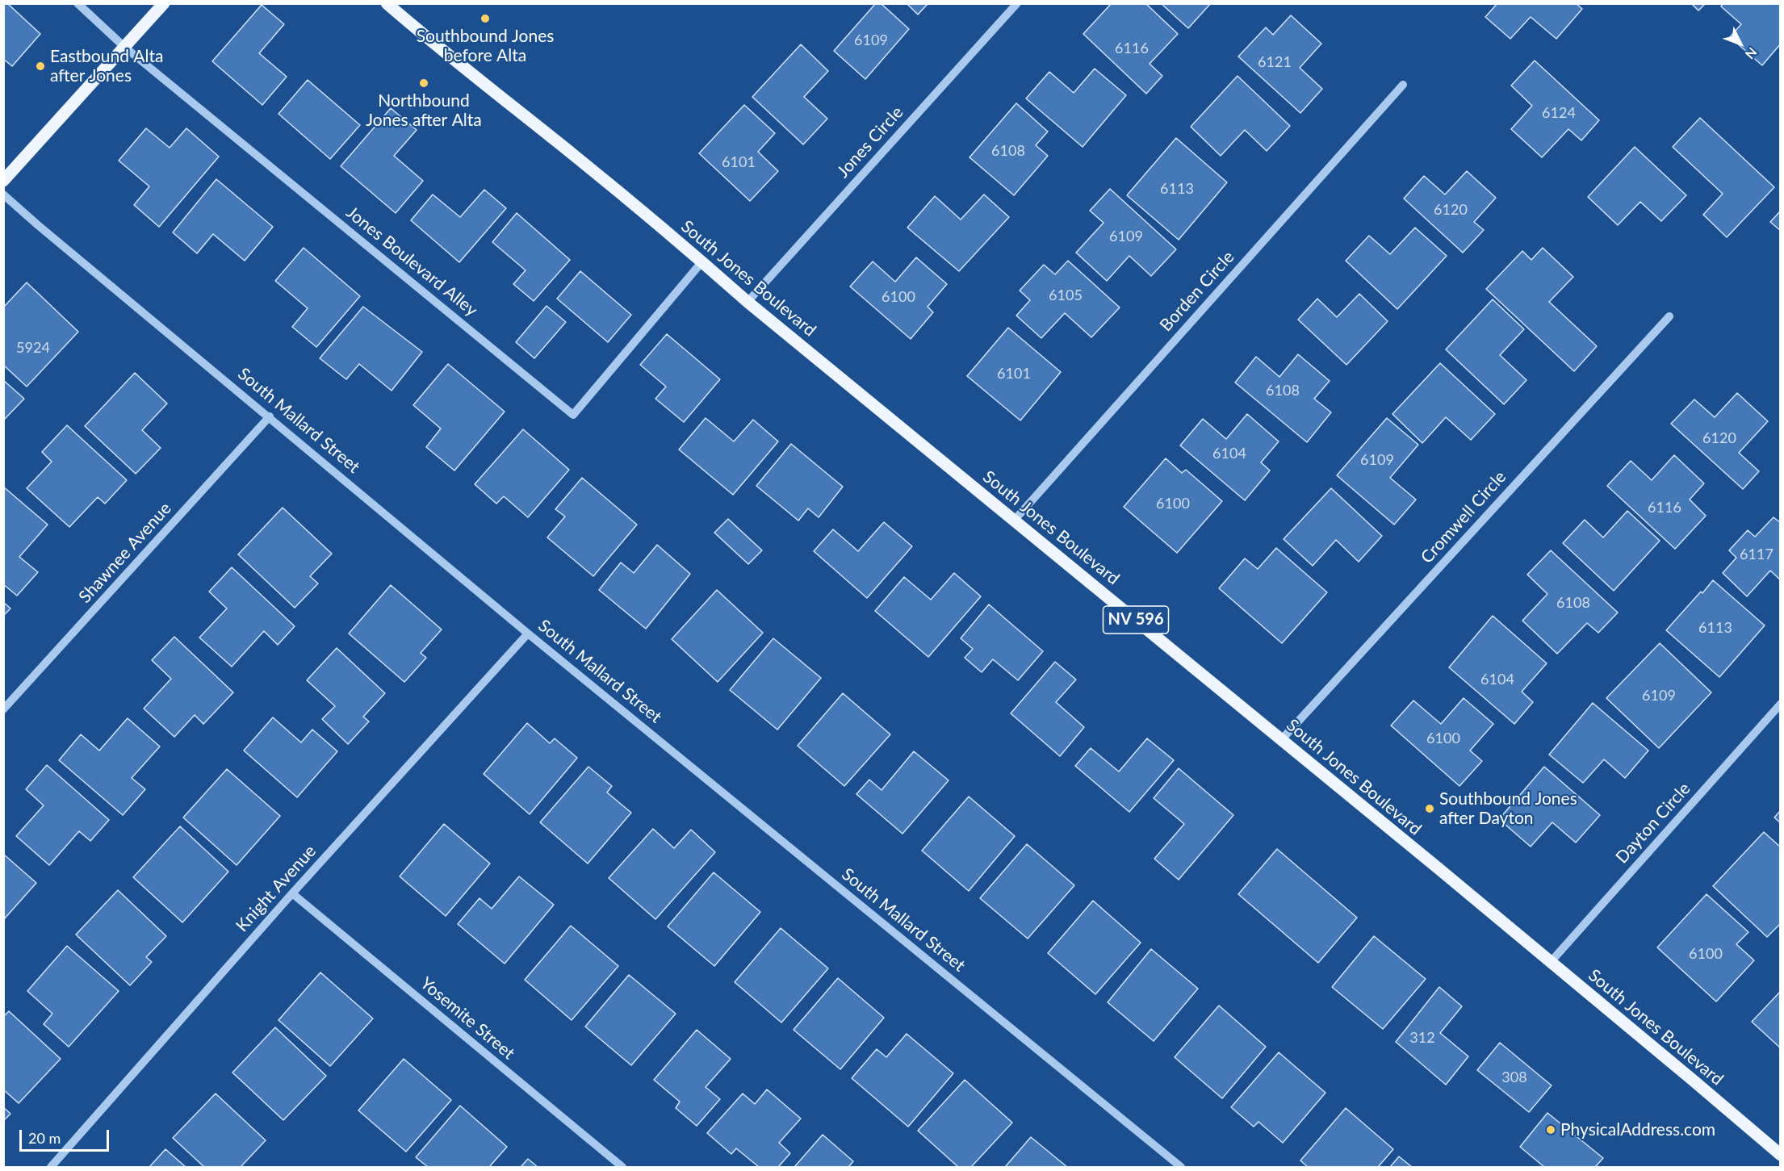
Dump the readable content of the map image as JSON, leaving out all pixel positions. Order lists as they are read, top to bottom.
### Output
{
  "streets": {
    "main road": ["South Jones Boulevard", "NV 596"],
    "street": [
      "Jones Circle",
      "Jones Boulevard Alley",
      "Borden Circle",
      "South Mallard Street",
      "Cromwell Circle",
      "Shawnee Avenue",
      "Dayton Circle",
      "Knight Avenue",
      "Yosemite Street"
    ]
  },
  "crossings": [
    ["Jones Circle", "South Jones Boulevard"],
    ["Jones Boulevard Alley", "South Jones Boulevard"],
    ["South Jones Boulevard", "Borden Circle"],
    ["South Jones Boulevard", "Cromwell Circle"],
    ["South Jones Boulevard", "Dayton Circle"],
    ["South Mallard Street", "Shawnee Avenue"],
    ["South Mallard Street", "Knight Avenue"],
    ["Knight Avenue", "Yosemite Street"]
  ],
  "places": [
    "Southbound Jones before Alta",
    "Eastbound Alta after Jones",
    "Northbound Jones after Alta",
    "Southbound Jones after Dayton",
    "PhysicalAddress.com"
  ],
  "house_numbers": [
    "6109",
    "6116",
    "6121",
    "6124",
    "6108",
    "6101",
    "6113",
    "6120",
    "6109",
    "6105",
    "6100",
    "5924",
    "6101",
    "6108",
    "6120",
    "6104",
    "6109",
    "6100",
    "6116",
    "6117",
    "6108",
    "6113",
    "6104",
    "6109",
    "6100",
    "6100",
    "312",
    "308"
  ],
  "scale_bar": "20 m",
  "north": "bottom right"
}
